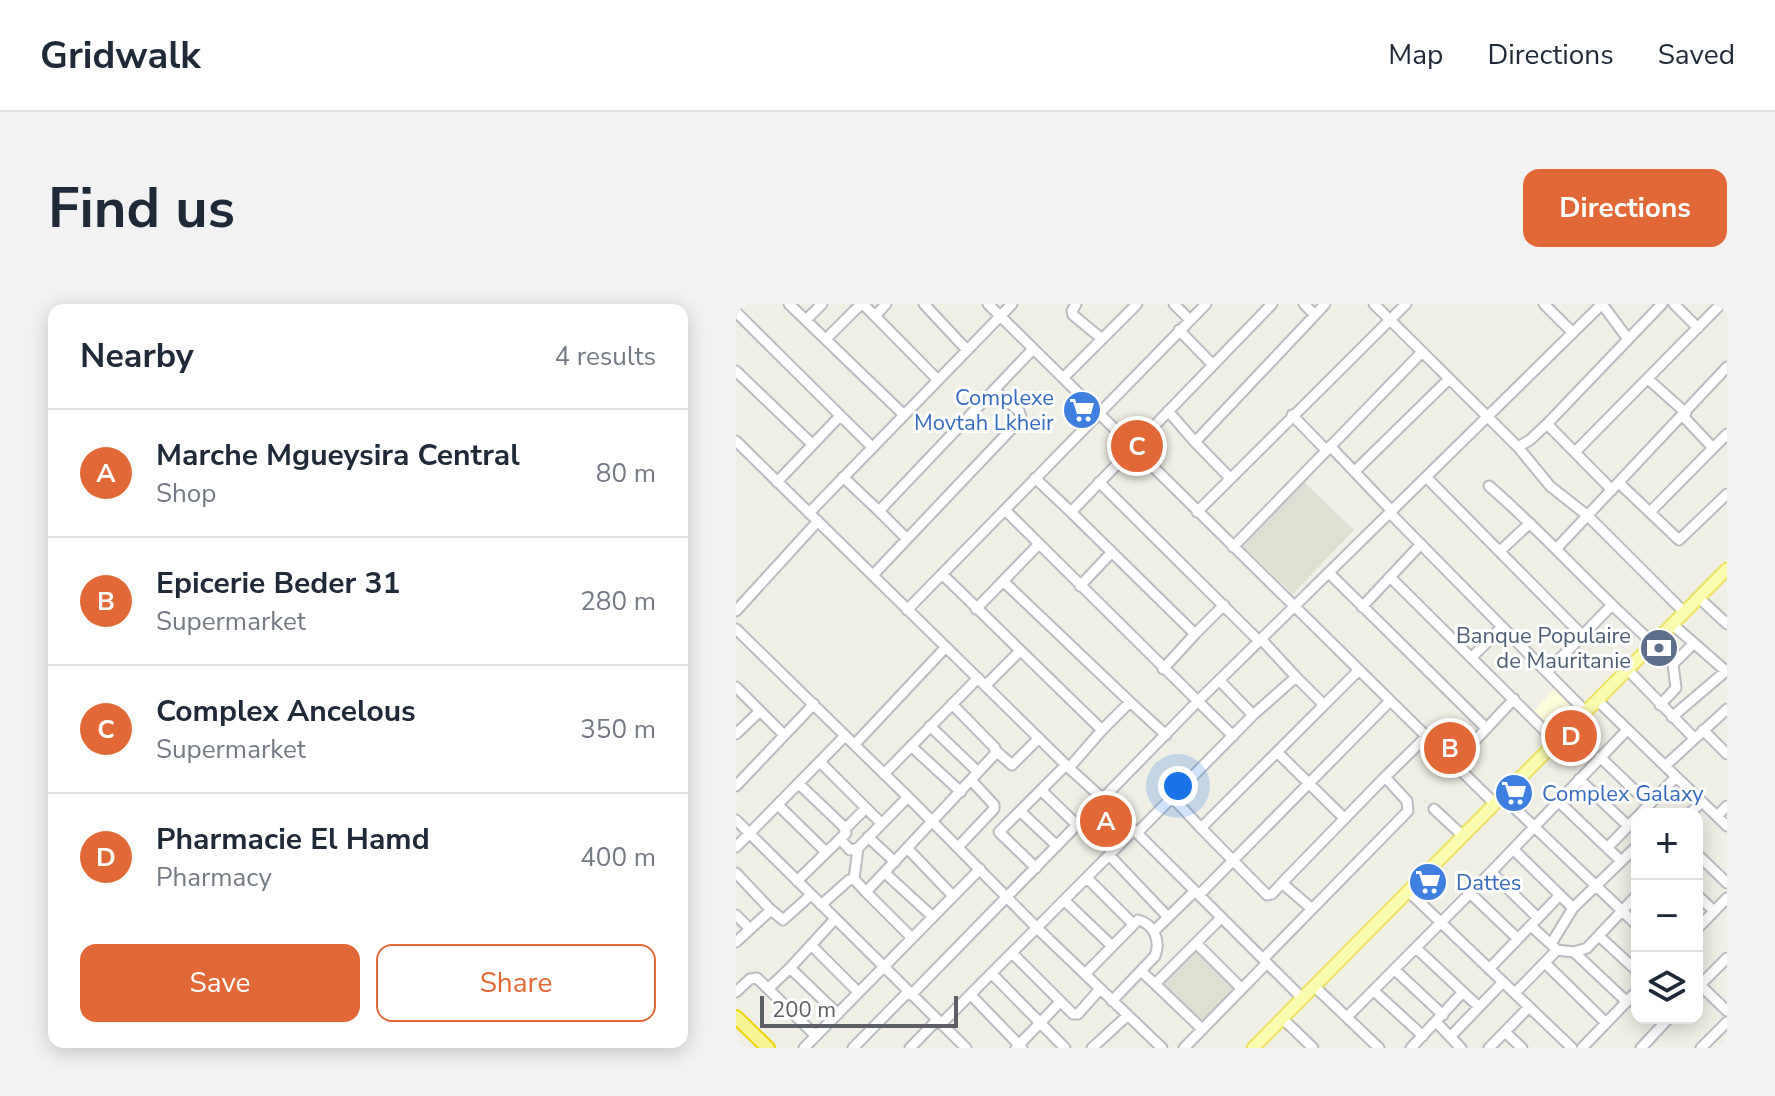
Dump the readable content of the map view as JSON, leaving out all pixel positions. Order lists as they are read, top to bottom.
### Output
{
  "places": {
    "supermarket": ["Complexe Movtah Lkheir", "Complex Galaxy", "Dattes"],
    "bank": ["Banque Populaire de Mauritanie"]
  },
  "scale_bar": "200 m",
  "page": {
    "header": "Gridwalk",
    "nav": ["Map", "Directions", "Saved"],
    "buttons": [
      "Directions",
      ["Save", "Share"]
    ],
    "title": "Find us",
    "heading": ["Nearby", "4 results"],
    "list": [
      {
        "mark": "A",
        "name": "Marche Mgueysira Central",
        "note": "Shop",
        "value": "80 m"
      },
      {
        "mark": "B",
        "name": "Epicerie Beder 31",
        "note": "Supermarket",
        "value": "280 m"
      },
      {
        "mark": "C",
        "name": "Complex Ancelous",
        "note": "Supermarket",
        "value": "350 m"
      },
      {
        "mark": "D",
        "name": "Pharmacie El Hamd",
        "note": "Pharmacy",
        "value": "400 m"
      }
    ],
    "pins": [
      "C",
      "D",
      "B",
      "A"
    ],
    "map_buttons": ["+", "−"],
    "scale": "200 m"
  }
}
